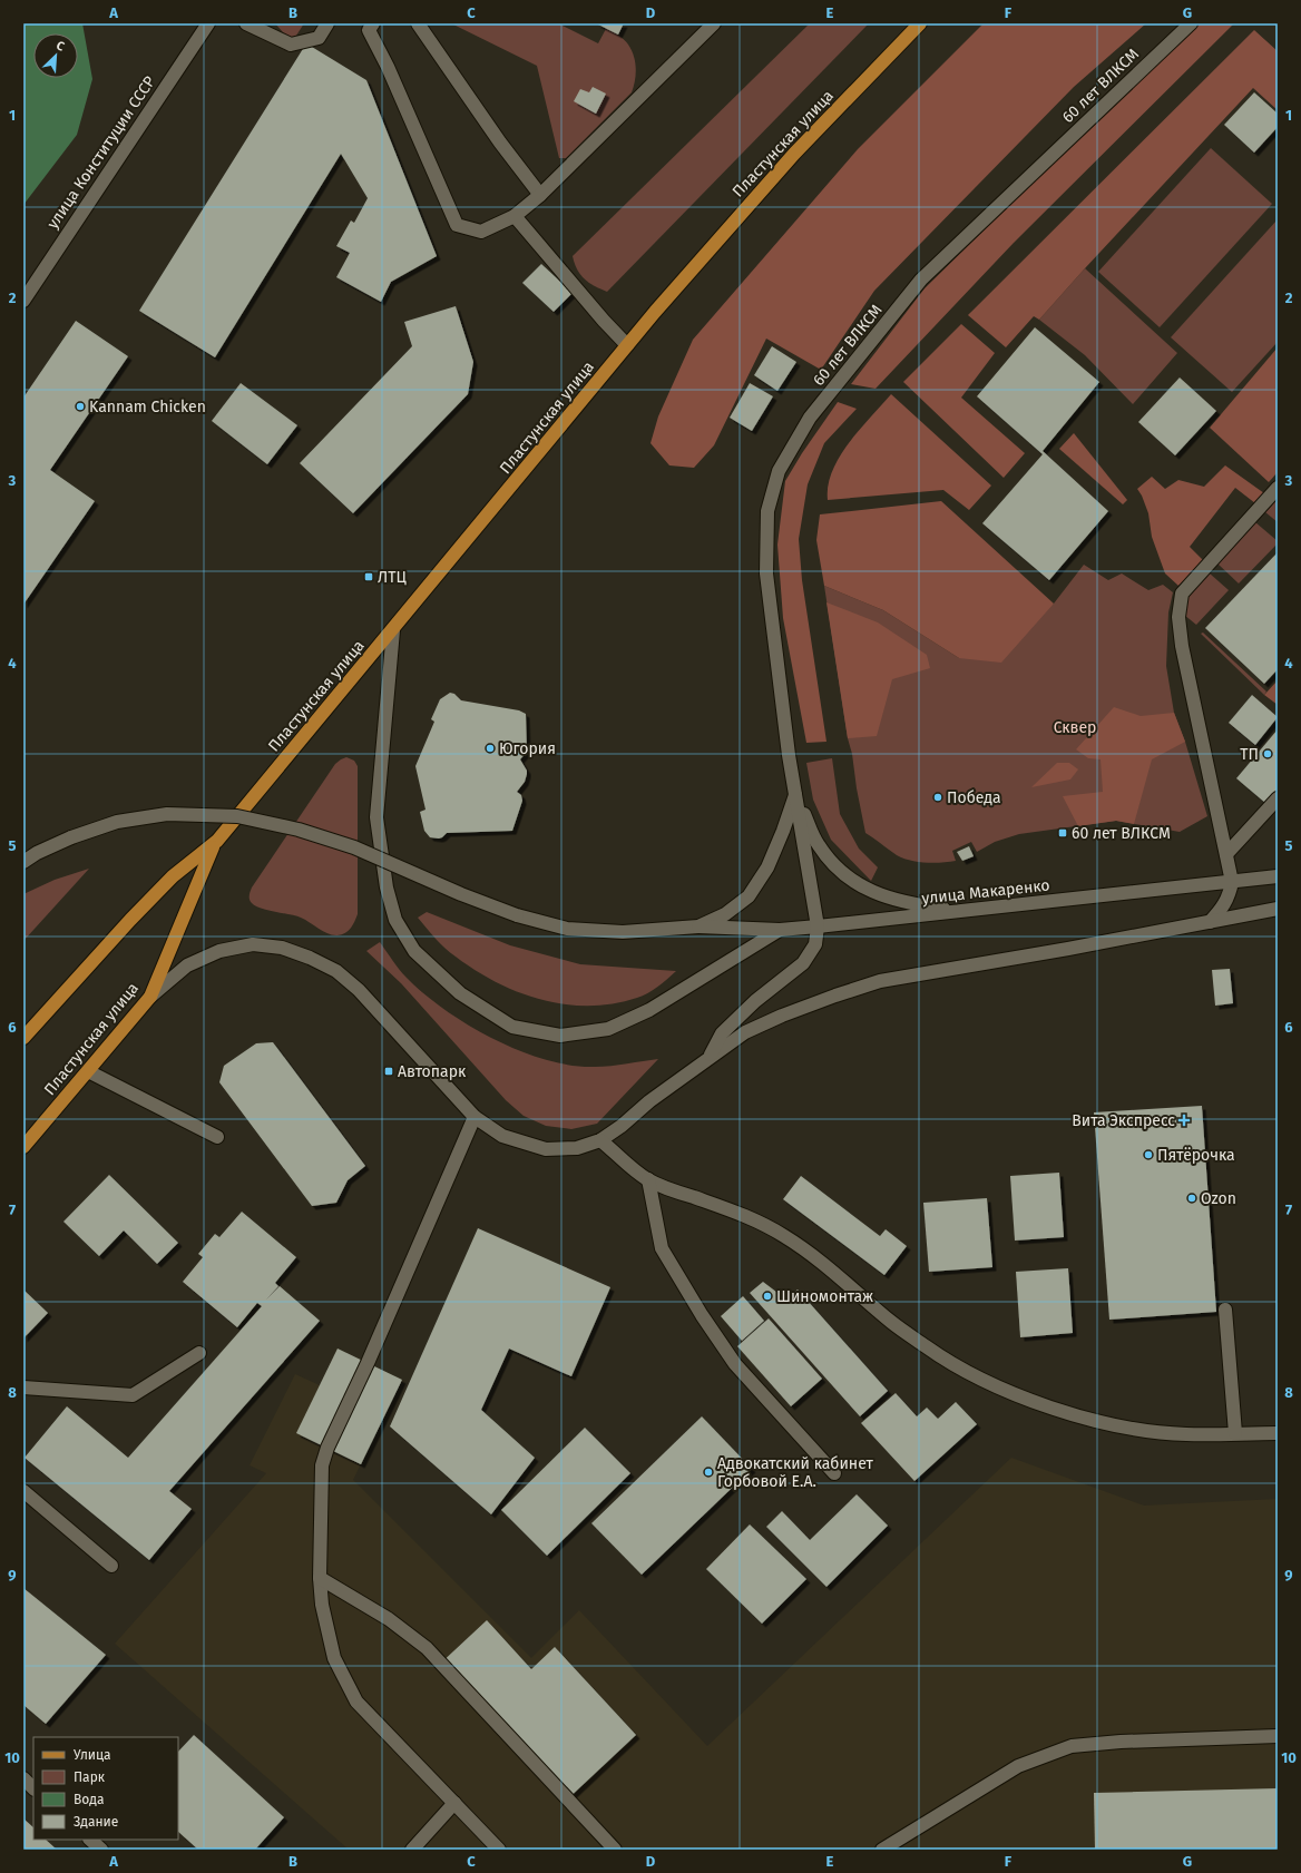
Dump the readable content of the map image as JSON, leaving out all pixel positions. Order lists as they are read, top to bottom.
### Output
{
  "streets": {
    "main road": ["Пластунская улица"],
    "street": ["60 лет ВЛКСМ", "улица Конституции СССР", "улица Макаренко"]
  },
  "parks": ["Сквер"],
  "places": {
    "other": [
      "Kannam Chicken",
      "Югория",
      "ТП",
      "Победа",
      "Пятёрочка",
      "Ozon",
      "Шиномонтаж",
      "Адвокатский кабинет Горбовой Е.А."
    ],
    "transit": ["ЛТЦ", "60 лет ВЛКСМ", "Автопарк"],
    "health": ["Вита Экспресс"]
  },
  "legend": [
    "Улица",
    "Парк",
    "Вода",
    "Здание"
  ],
  "north": "top right",
  "grid": {
    "columns": [
      "A",
      "B",
      "C",
      "D",
      "E",
      "F",
      "G"
    ],
    "rows": [
      "1",
      "2",
      "3",
      "4",
      "5",
      "6",
      "7",
      "8",
      "9",
      "10"
    ]
  }
}
